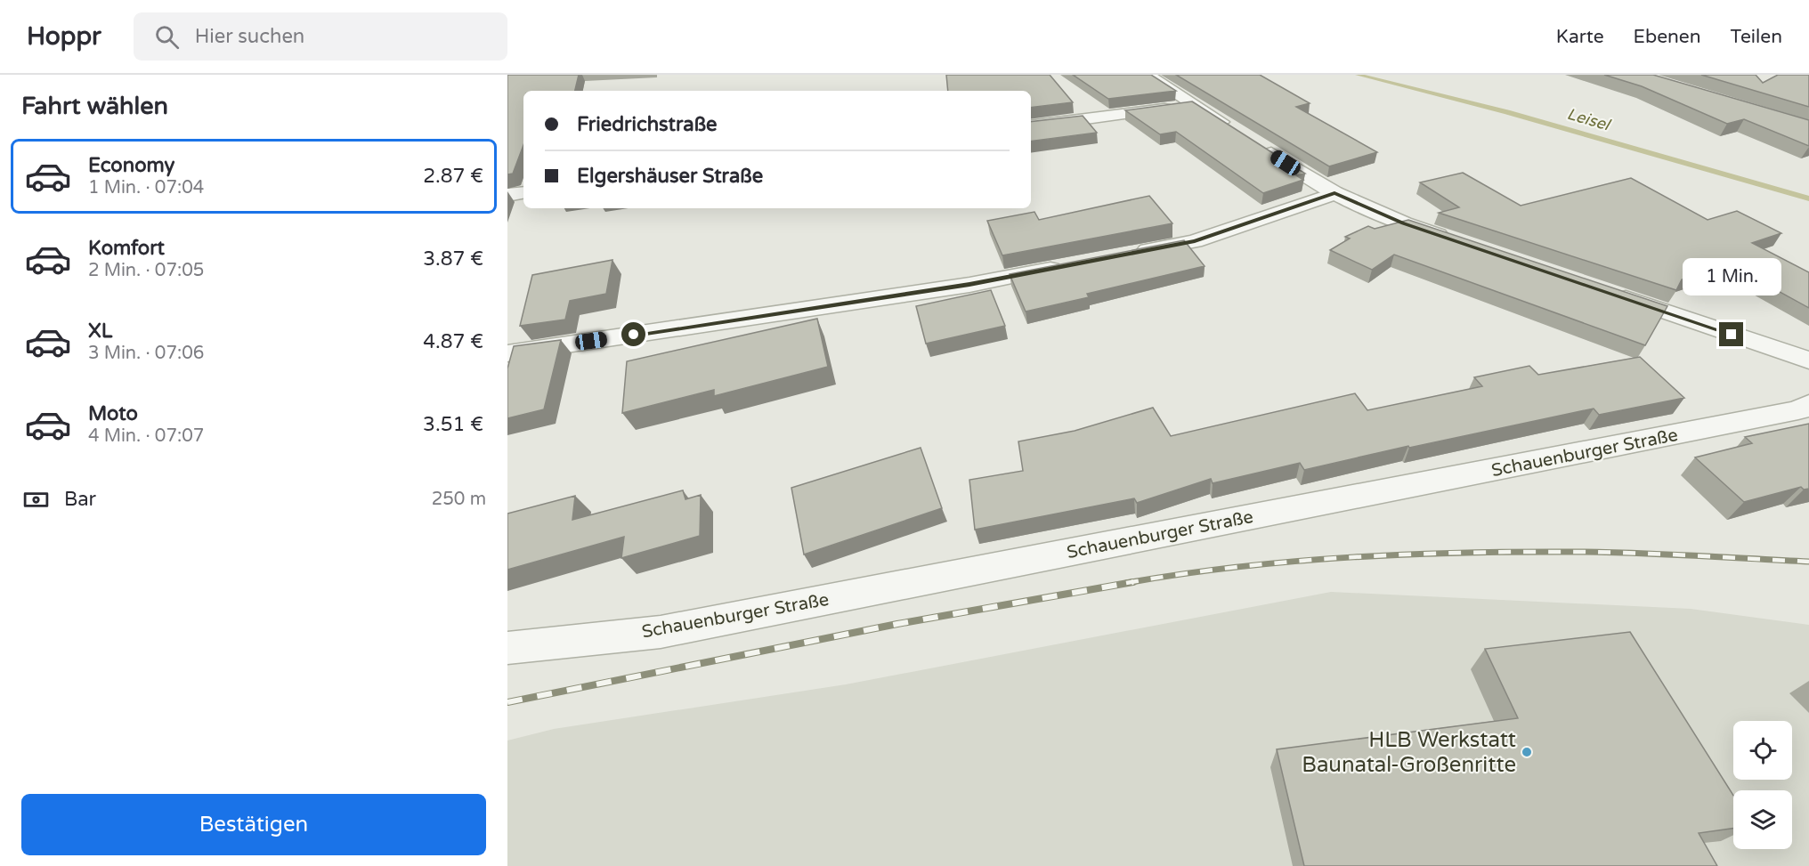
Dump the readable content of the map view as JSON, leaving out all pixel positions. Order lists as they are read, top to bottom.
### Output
{
  "streets": {
    "street": ["Schauenburger Straße"]
  },
  "water": ["Leisel"],
  "places": ["HLB Werkstatt Baunatal-Großenritte"],
  "page": {
    "header": "Hoppr",
    "search": "Hier suchen",
    "nav": ["Karte", "Ebenen", "Teilen"],
    "heading": "Fahrt wählen",
    "banner": ["Friedrichstraße", "Elgershäuser Straße"],
    "list": [
      {
        "name": "Economy",
        "note": "1 Min. · 07:04",
        "value": "2.87 €"
      },
      {
        "name": "Komfort",
        "note": "2 Min. · 07:05",
        "value": "3.87 €"
      },
      {
        "name": "XL",
        "note": "3 Min. · 07:06",
        "value": "4.87 €"
      },
      {
        "name": "Moto",
        "note": "4 Min. · 07:07",
        "value": "3.51 €"
      }
    ],
    "bubble": "1 Min.",
    "pay": ["Bar", "250 m"],
    "buttons": "Bestätigen"
  }
}
